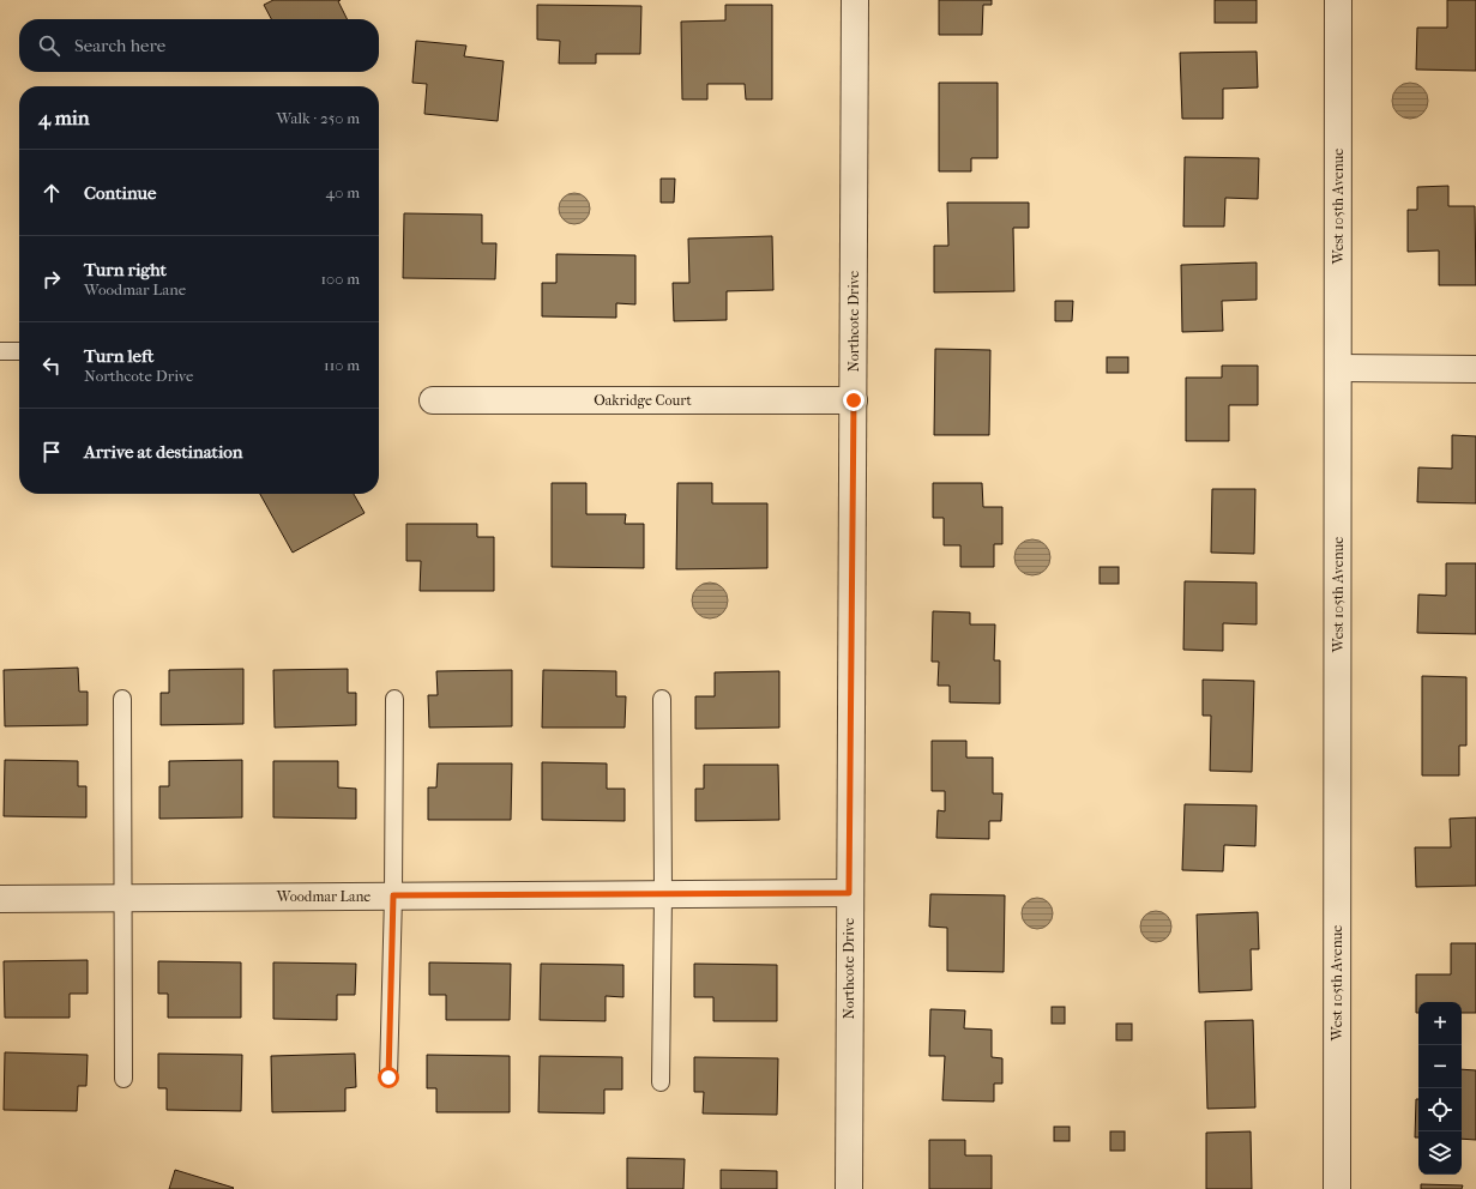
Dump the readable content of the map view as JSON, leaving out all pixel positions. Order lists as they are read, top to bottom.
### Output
{
  "streets": {
    "street": [
      "West 105th Avenue",
      "Northcote Drive",
      "Oakridge Court",
      "Woodmar Lane"
    ]
  },
  "crossings": [
    ["Northcote Drive", "Oakridge Court"],
    ["Northcote Drive", "Woodmar Lane"]
  ],
  "page": {
    "search": "Search here",
    "heading": ["4 min", "Walk · 250 m"],
    "list": [
      ["Continue", "40 m"],
      ["Turn right", "Woodmar Lane", "100 m"],
      ["Turn left", "Northcote Drive", "110 m"],
      "Arrive at destination"
    ],
    "map_buttons": ["+", "−"]
  }
}
